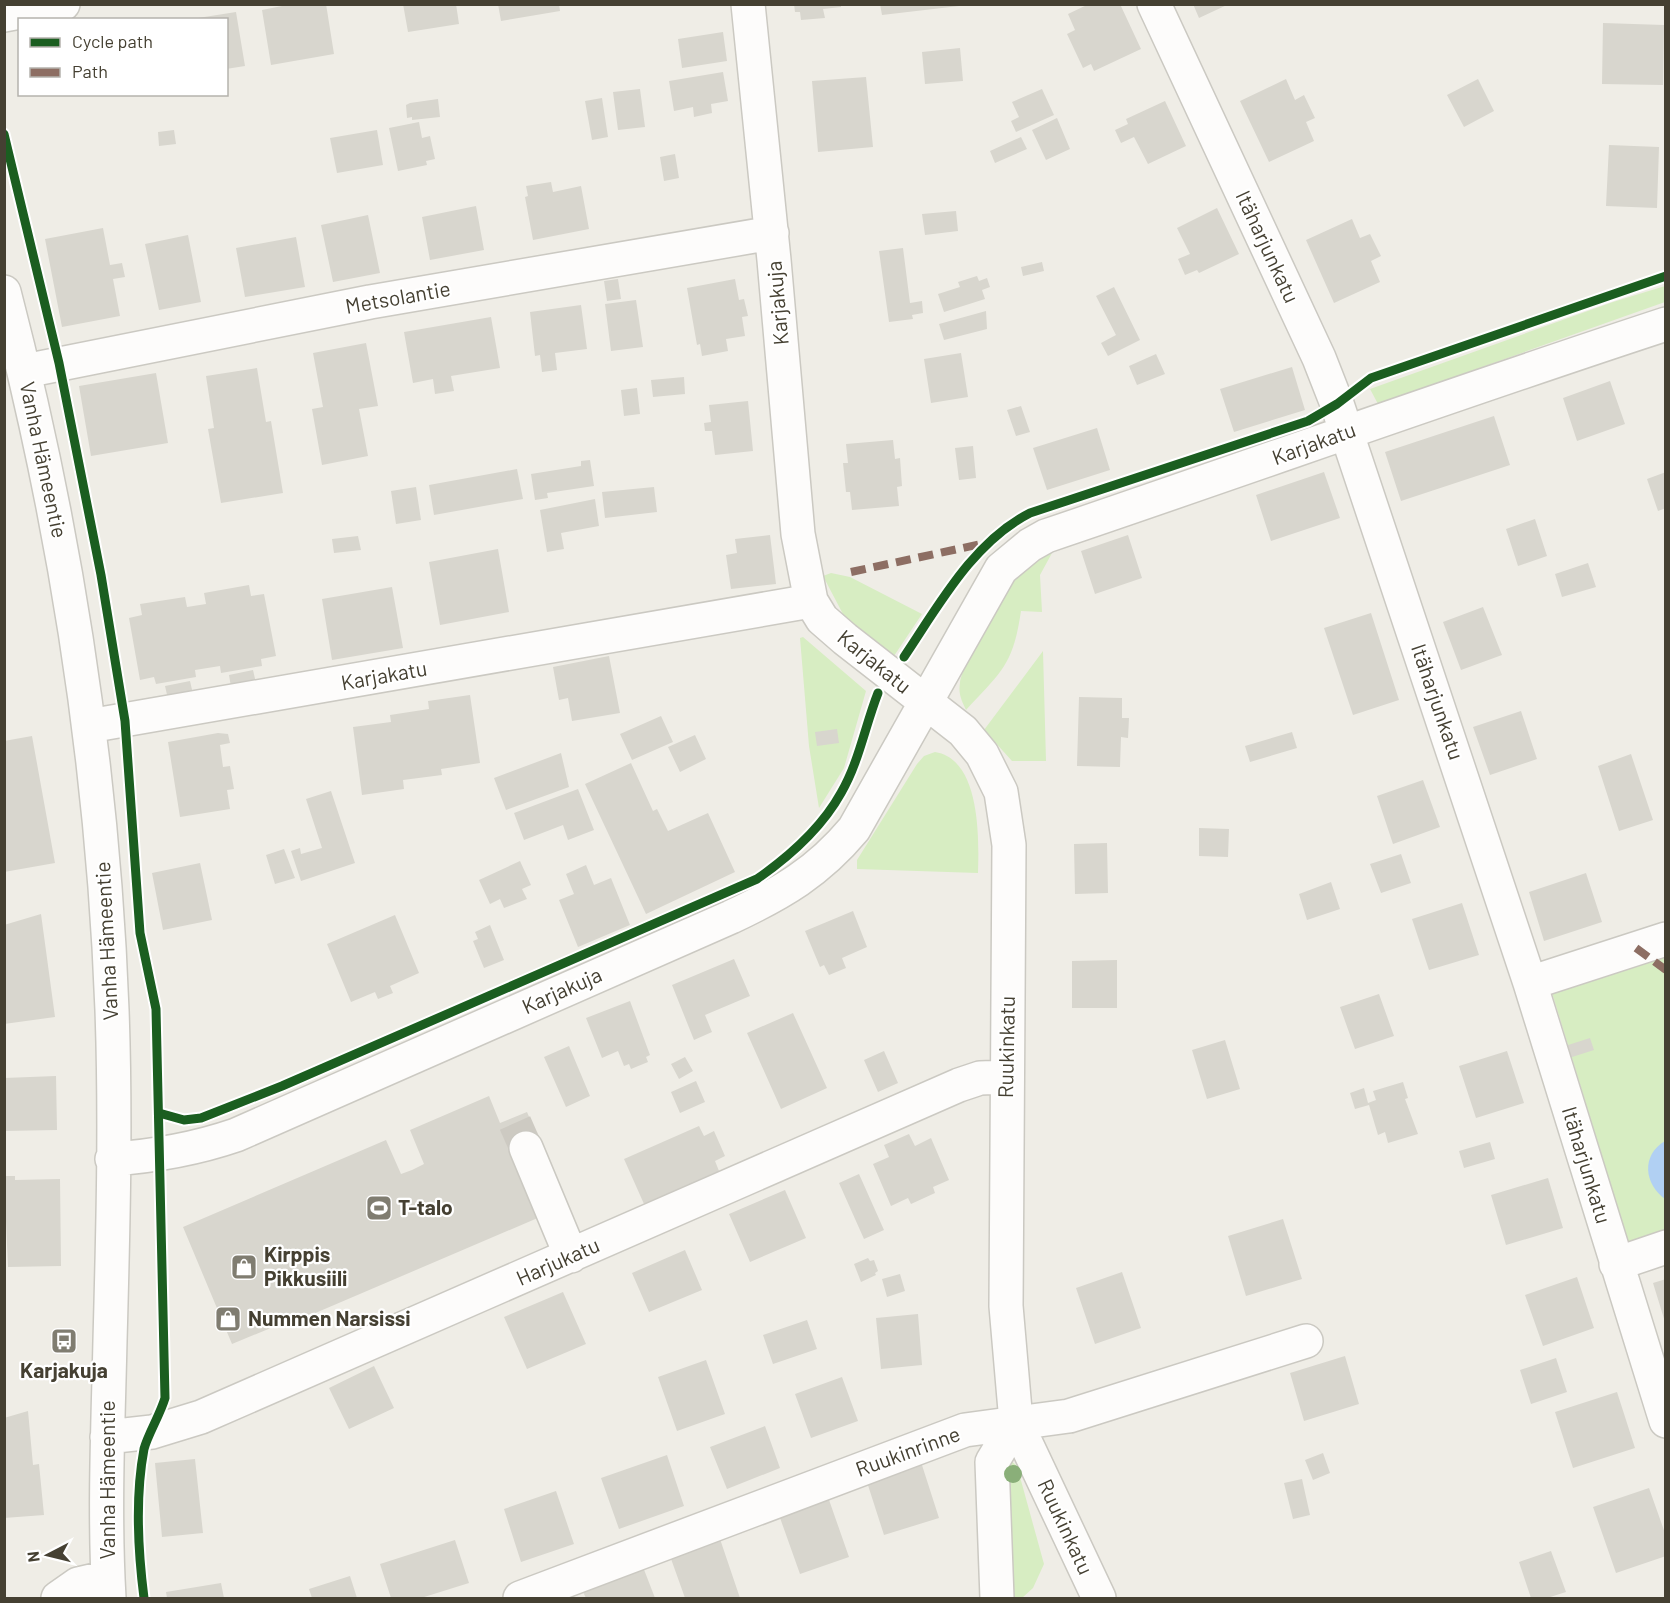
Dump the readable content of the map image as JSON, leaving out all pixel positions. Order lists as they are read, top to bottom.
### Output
{
  "streets": {
    "street": [
      "Itäharjunkatu",
      "Metsolantie",
      "Karjakuja",
      "Karjakatu",
      "Vanha Hämeentie",
      "Ruukinkatu",
      "Harjukatu",
      "Ruukinrinne"
    ]
  },
  "crossings": [
    ["Itäharjunkatu", "Karjakatu"],
    ["Metsolantie", "Karjakuja"],
    ["Metsolantie", "Vanha Hämeentie"],
    ["Karjakuja", "Karjakatu"],
    ["Karjakuja", "Vanha Hämeentie"],
    ["Karjakuja", "Ruukinkatu"],
    ["Karjakatu", "Vanha Hämeentie"],
    ["Karjakatu", "Ruukinkatu"],
    ["Vanha Hämeentie", "Harjukatu"],
    ["Ruukinkatu", "Harjukatu"],
    ["Ruukinkatu", "Ruukinrinne"]
  ],
  "places": {
    "sports": ["T-talo"],
    "shop": ["Kirppis Pikkusiili", "Nummen Narsissi"],
    "bus stop": ["Karjakuja"]
  },
  "legend": ["Cycle path", "Path"],
  "north": "left"
}
